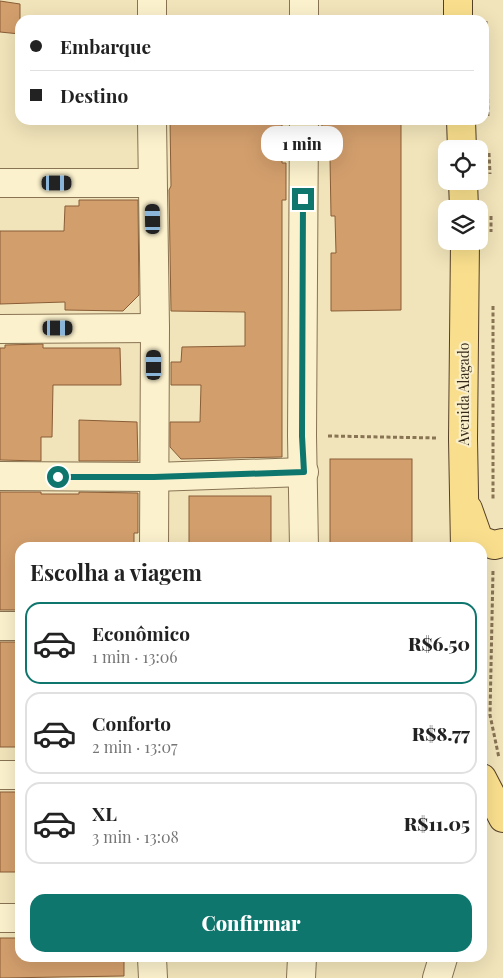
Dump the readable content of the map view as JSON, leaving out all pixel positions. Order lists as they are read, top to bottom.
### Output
{
  "streets": {
    "main road": ["Avenida Alagado"]
  },
  "page": {
    "banner": ["Embarque", "Destino"],
    "bubble": "1 min",
    "heading": "Escolha a viagem",
    "list": [
      {
        "name": "Econômico",
        "note": "1 min · 13:06",
        "value": "R$6.50"
      },
      {
        "name": "Conforto",
        "note": "2 min · 13:07",
        "value": "R$8.77"
      },
      {
        "name": "XL",
        "note": "3 min · 13:08",
        "value": "R$11.05"
      }
    ],
    "buttons": "Confirmar"
  }
}
